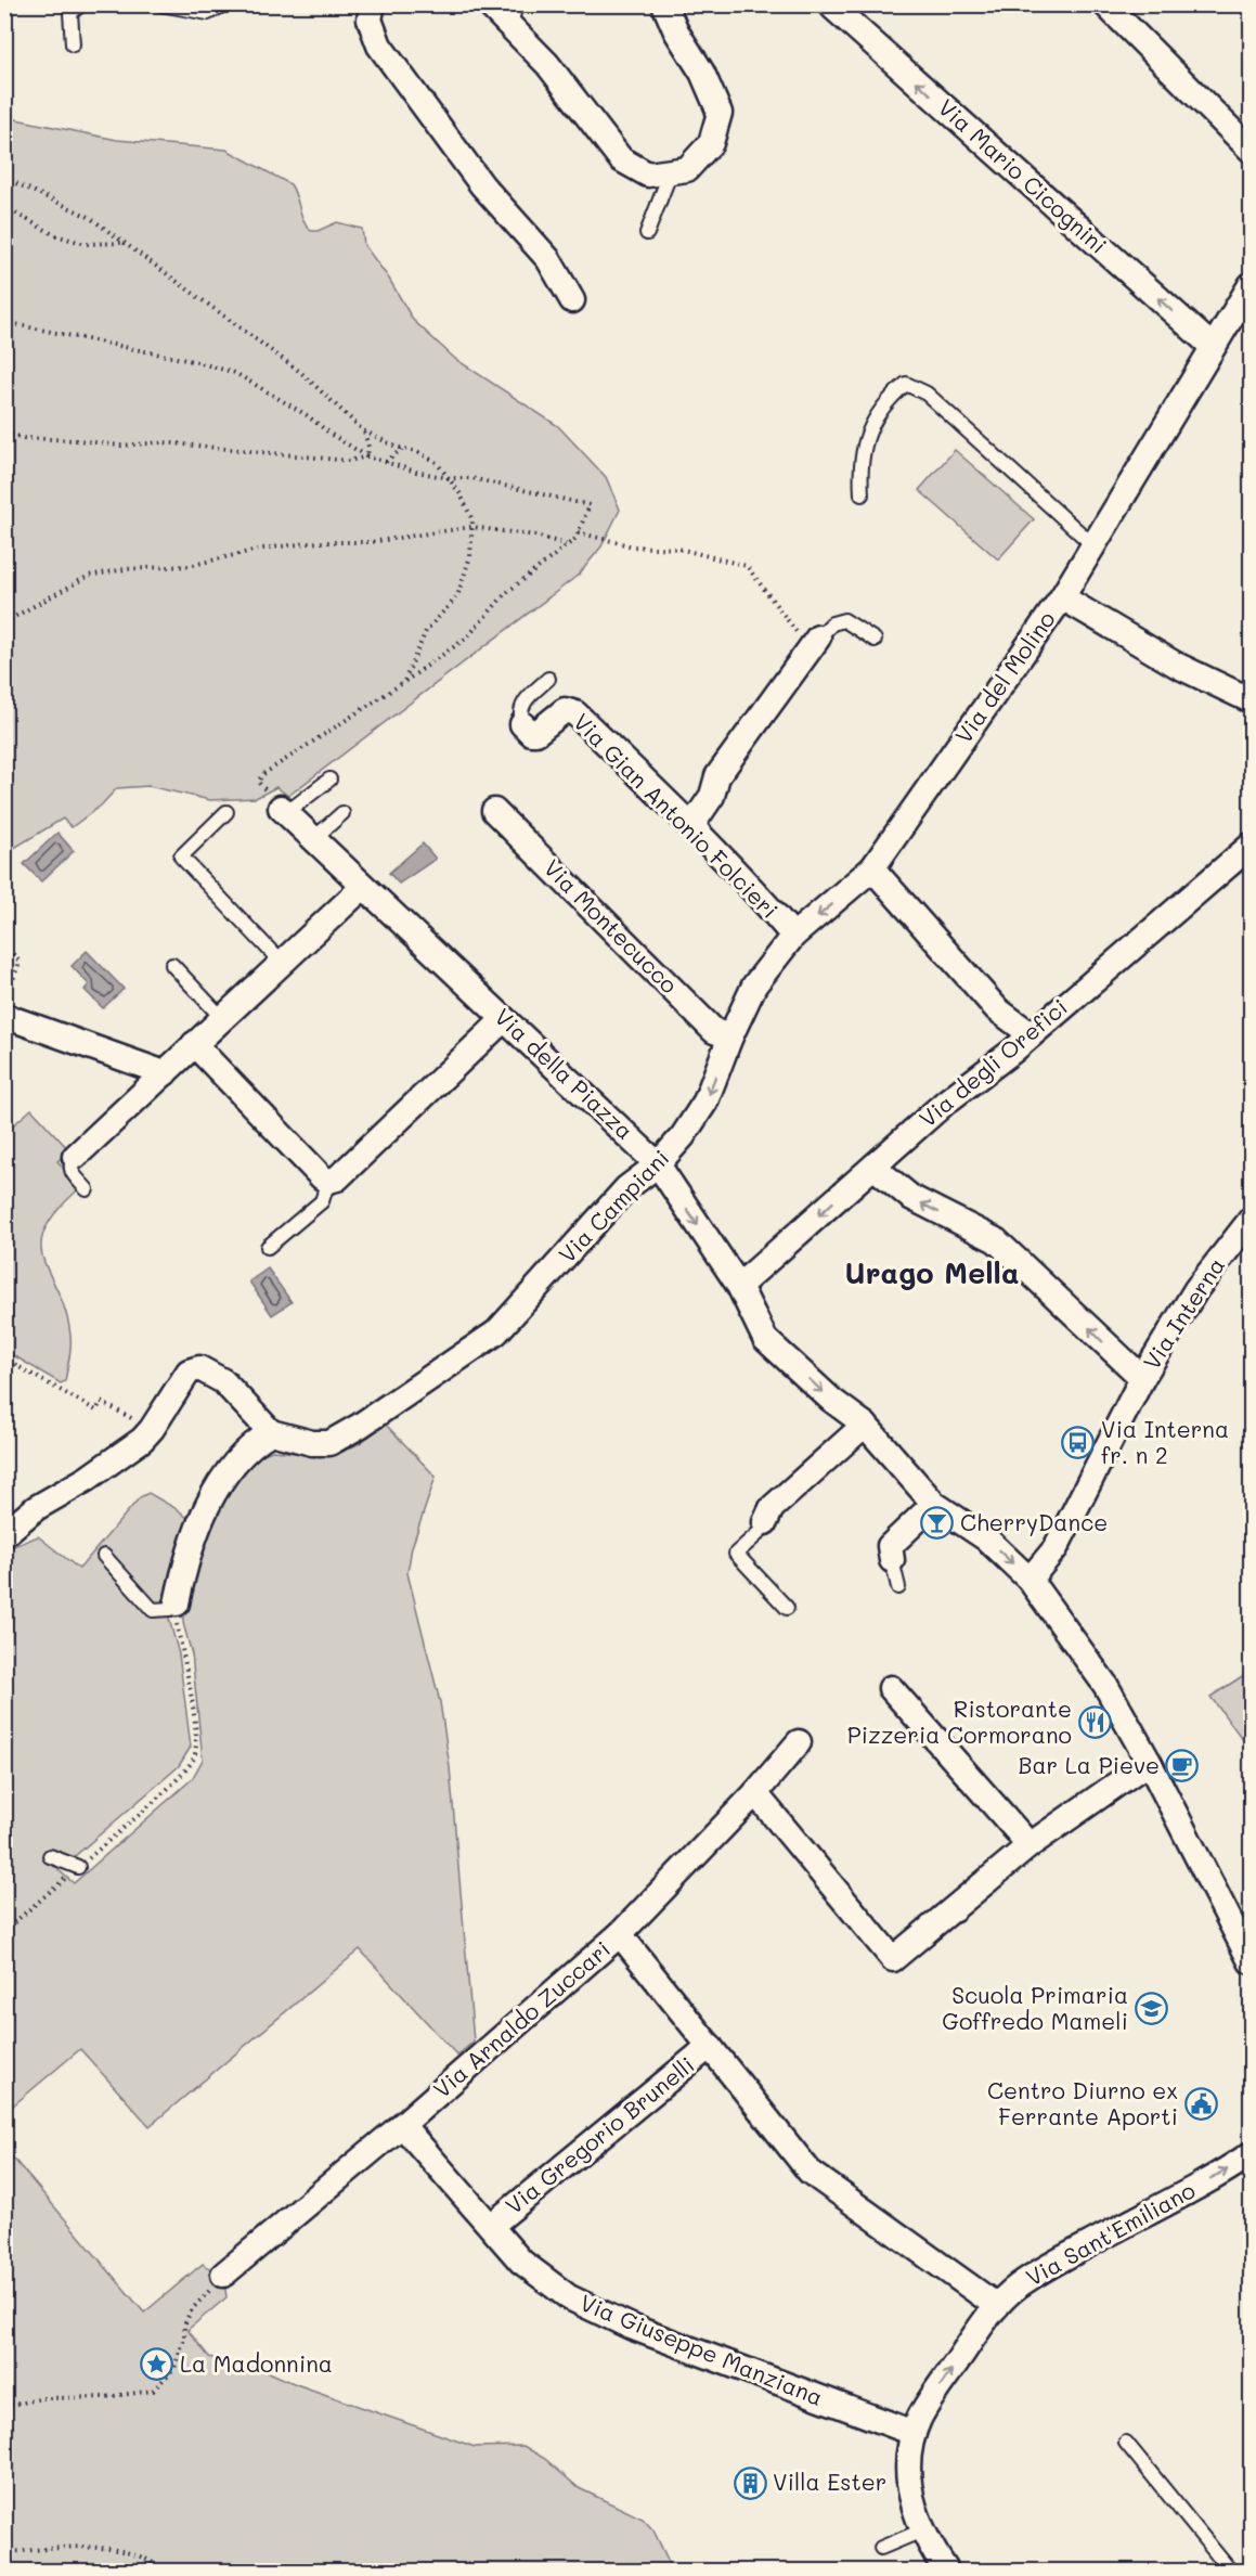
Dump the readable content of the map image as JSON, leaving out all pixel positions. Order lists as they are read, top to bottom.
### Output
{
  "streets": {
    "street": [
      "Via Mario Cicognini",
      "Via del Molino",
      "Via Gian Antonio Folcieri",
      "Via Montecucco",
      "Via degli Orefici",
      "Via della Piazza",
      "Via Campiani",
      "Via Interna",
      "Via Arnaldo Zuccari",
      "Via Gregorio Brunelli",
      "Via Sant'Emiliano",
      "Via Giuseppe Manziana"
    ]
  },
  "crossings": [
    ["Via Mario Cicognini", "Via del Molino"],
    ["Via del Molino", "Via Campiani"],
    ["Via Gian Antonio Folcieri", "Via Campiani"],
    ["Via Montecucco", "Via Campiani"],
    ["Via degli Orefici", "Via della Piazza"],
    ["Via degli Orefici", "Via Interna"],
    ["Via della Piazza", "Via Campiani"],
    ["Via della Piazza", "Via Interna"],
    ["Via Arnaldo Zuccari", "Via Gregorio Brunelli"],
    ["Via Arnaldo Zuccari", "Via Giuseppe Manziana"],
    ["Via Gregorio Brunelli", "Via Sant'Emiliano"],
    ["Via Gregorio Brunelli", "Via Giuseppe Manziana"],
    ["Via Sant'Emiliano", "Via Giuseppe Manziana"]
  ],
  "one_way": ["Via Interna", "Via Sant'Emiliano"],
  "districts": ["Urago Mella"],
  "places": {
    "bus stop": ["Via Interna fr. n 2"],
    "bar": ["CherryDance"],
    "restaurant": ["Ristorante Pizzeria Cormorano"],
    "cafe": ["Bar La Pieve"],
    "school or university": ["Scuola Primaria Goffredo Mameli"],
    "public building": ["Centro Diurno ex Ferrante Aporti"],
    "place": ["La Madonnina"],
    "building": ["Villa Ester"]
  }
}
